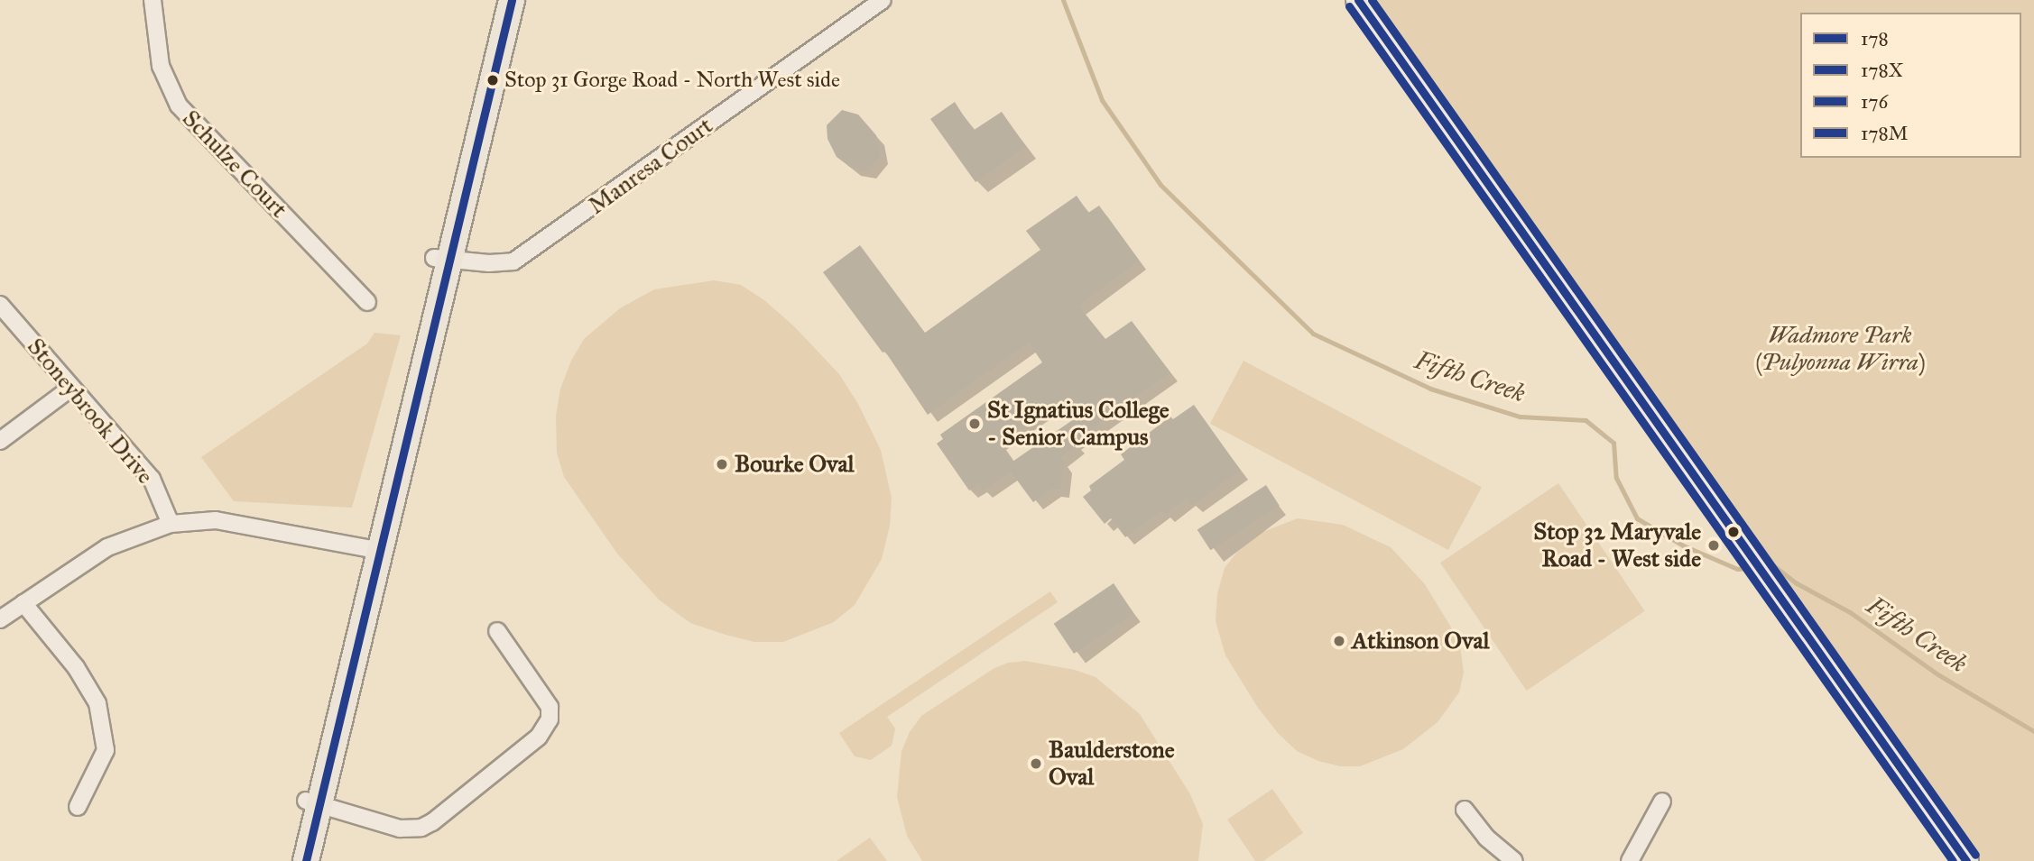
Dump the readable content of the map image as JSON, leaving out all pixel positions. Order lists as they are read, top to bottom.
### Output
{
  "streets": {
    "street": ["Schulze Court", "Manresa Court", "Stoneybrook Drive"]
  },
  "water": ["Fifth Creek"],
  "parks": ["Wadmore Park (Pulyonna Wirra)"],
  "places": [
    "Stop 31 Gorge Road - North West side",
    "St Ignatius College - Senior Campus",
    "Bourke Oval",
    "Stop 32 Maryvale Road - West side",
    "Atkinson Oval",
    "Baulderstone Oval"
  ],
  "lines": [
    "transit line 178",
    "transit line 176",
    "transit line 178M",
    "transit line 178X"
  ],
  "legend": [
    "178",
    "178X",
    "176",
    "178M"
  ]
}
